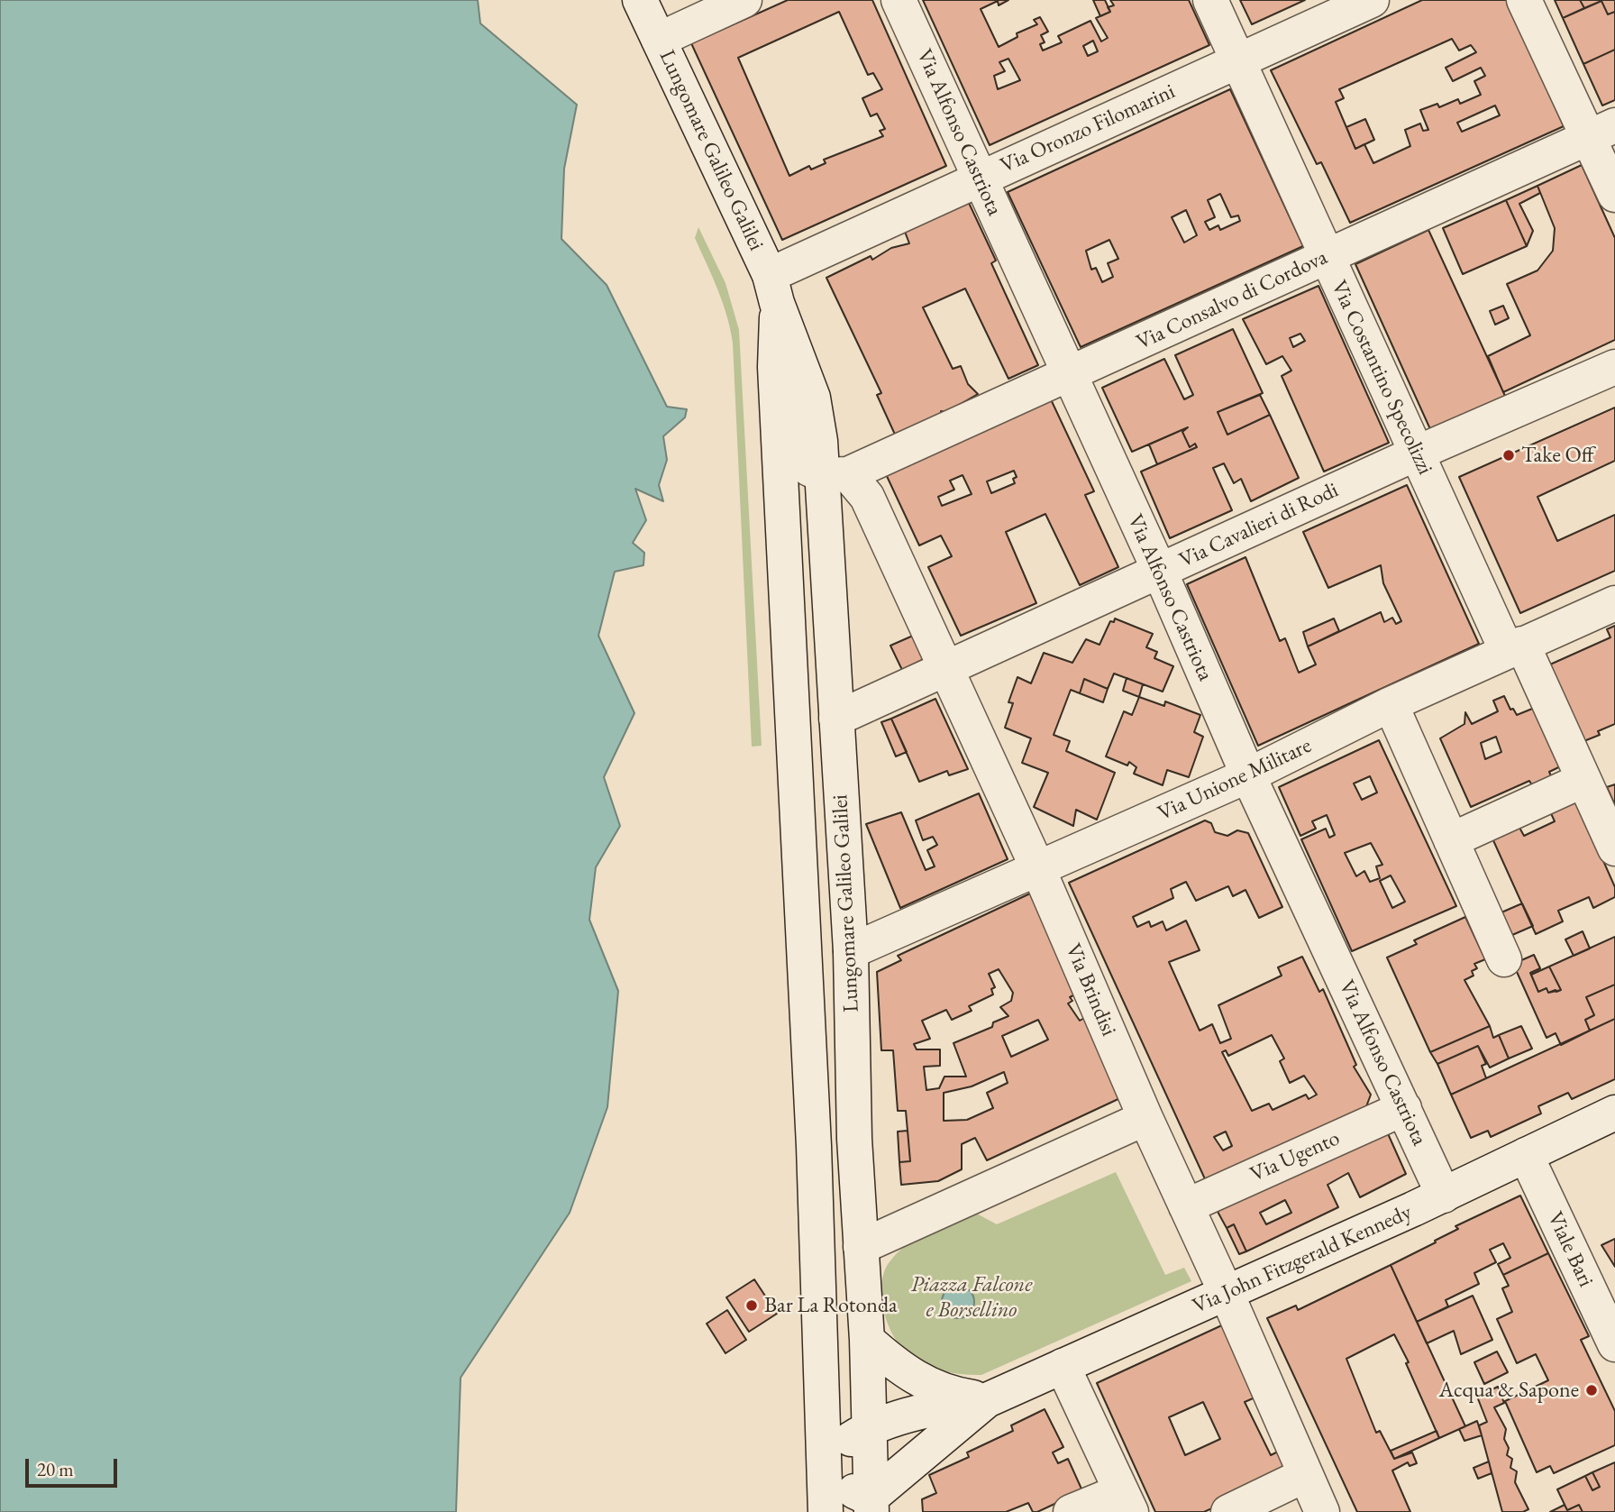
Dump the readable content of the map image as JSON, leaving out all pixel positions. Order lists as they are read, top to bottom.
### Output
{
  "streets": {
    "street": [
      "Via Oronzo Filomarini",
      "Via Alfonso Castriota",
      "Lungomare Galileo Galilei",
      "Via Consalvo di Cordova",
      "Via Costantino Specolizzi",
      "Via Cavalieri di Rodi",
      "Via Unione Militare",
      "Via Brindisi",
      "Via Ugento",
      "Viale Bari",
      "Via John Fitzgerald Kennedy"
    ]
  },
  "crossings": [
    ["Via Oronzo Filomarini", "Via Alfonso Castriota"],
    ["Via Oronzo Filomarini", "Lungomare Galileo Galilei"],
    ["Via Oronzo Filomarini", "Via Costantino Specolizzi"],
    ["Via Alfonso Castriota", "Via Consalvo di Cordova"],
    ["Via Alfonso Castriota", "Via Cavalieri di Rodi"],
    ["Via Alfonso Castriota", "Via Unione Militare"],
    ["Via Alfonso Castriota", "Via Ugento"],
    ["Via Alfonso Castriota", "Via John Fitzgerald Kennedy"],
    ["Lungomare Galileo Galilei", "Via Consalvo di Cordova"],
    ["Lungomare Galileo Galilei", "Via Cavalieri di Rodi"],
    ["Lungomare Galileo Galilei", "Via Unione Militare"],
    ["Lungomare Galileo Galilei", "Via Brindisi"],
    ["Via Consalvo di Cordova", "Via Costantino Specolizzi"],
    ["Via Consalvo di Cordova", "Via Brindisi"],
    ["Via Costantino Specolizzi", "Via Cavalieri di Rodi"],
    ["Via Costantino Specolizzi", "Via Unione Militare"],
    ["Via Cavalieri di Rodi", "Via Brindisi"],
    ["Via Unione Militare", "Via Brindisi"],
    ["Via Brindisi", "Via Ugento"],
    ["Via Brindisi", "Via John Fitzgerald Kennedy"],
    ["Viale Bari", "Via John Fitzgerald Kennedy"]
  ],
  "parks": ["Piazza Falcone e Borsellino"],
  "places": ["Take Off", "Bar La Rotonda", "Acqua & Sapone"],
  "scale_bar": "20 m"
}
